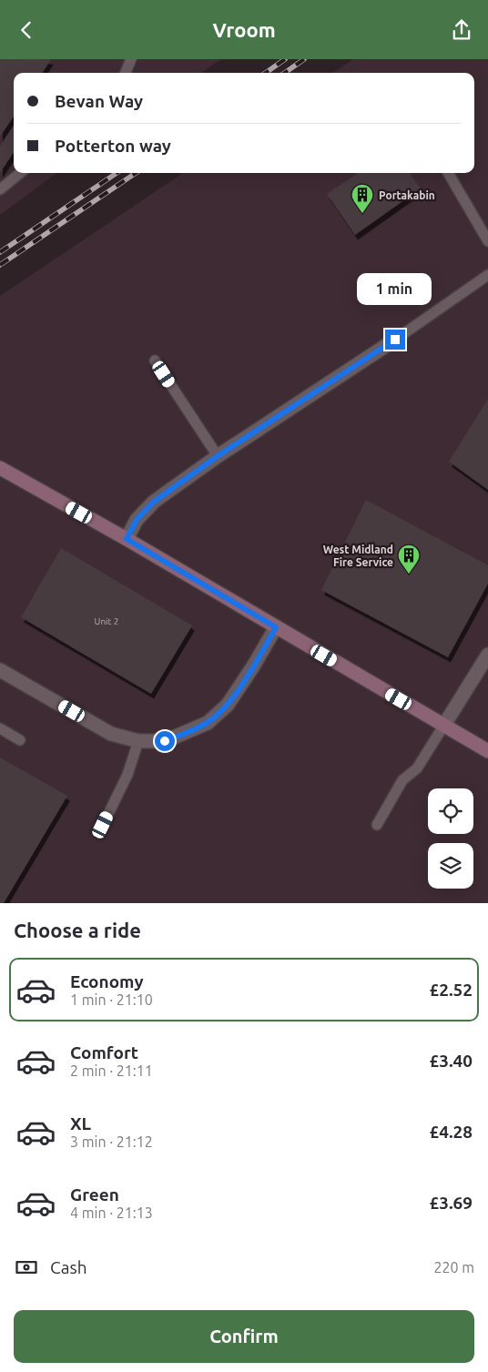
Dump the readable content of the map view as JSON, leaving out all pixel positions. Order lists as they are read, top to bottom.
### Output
{
  "places": {
    "building": ["Portakabin", "West Midland Fire Service"]
  },
  "house_numbers": ["Unit 2"],
  "page": {
    "header": "Vroom",
    "banner": ["Bevan Way", "Potterton way"],
    "bubble": "1 min",
    "heading": "Choose a ride",
    "list": [
      {
        "name": "Economy",
        "note": "1 min · 21:10",
        "value": "£2.52"
      },
      {
        "name": "Comfort",
        "note": "2 min · 21:11",
        "value": "£3.40"
      },
      {
        "name": "XL",
        "note": "3 min · 21:12",
        "value": "£4.28"
      },
      {
        "name": "Green",
        "note": "4 min · 21:13",
        "value": "£3.69"
      }
    ],
    "pay": ["Cash", "220 m"],
    "buttons": "Confirm"
  }
}
